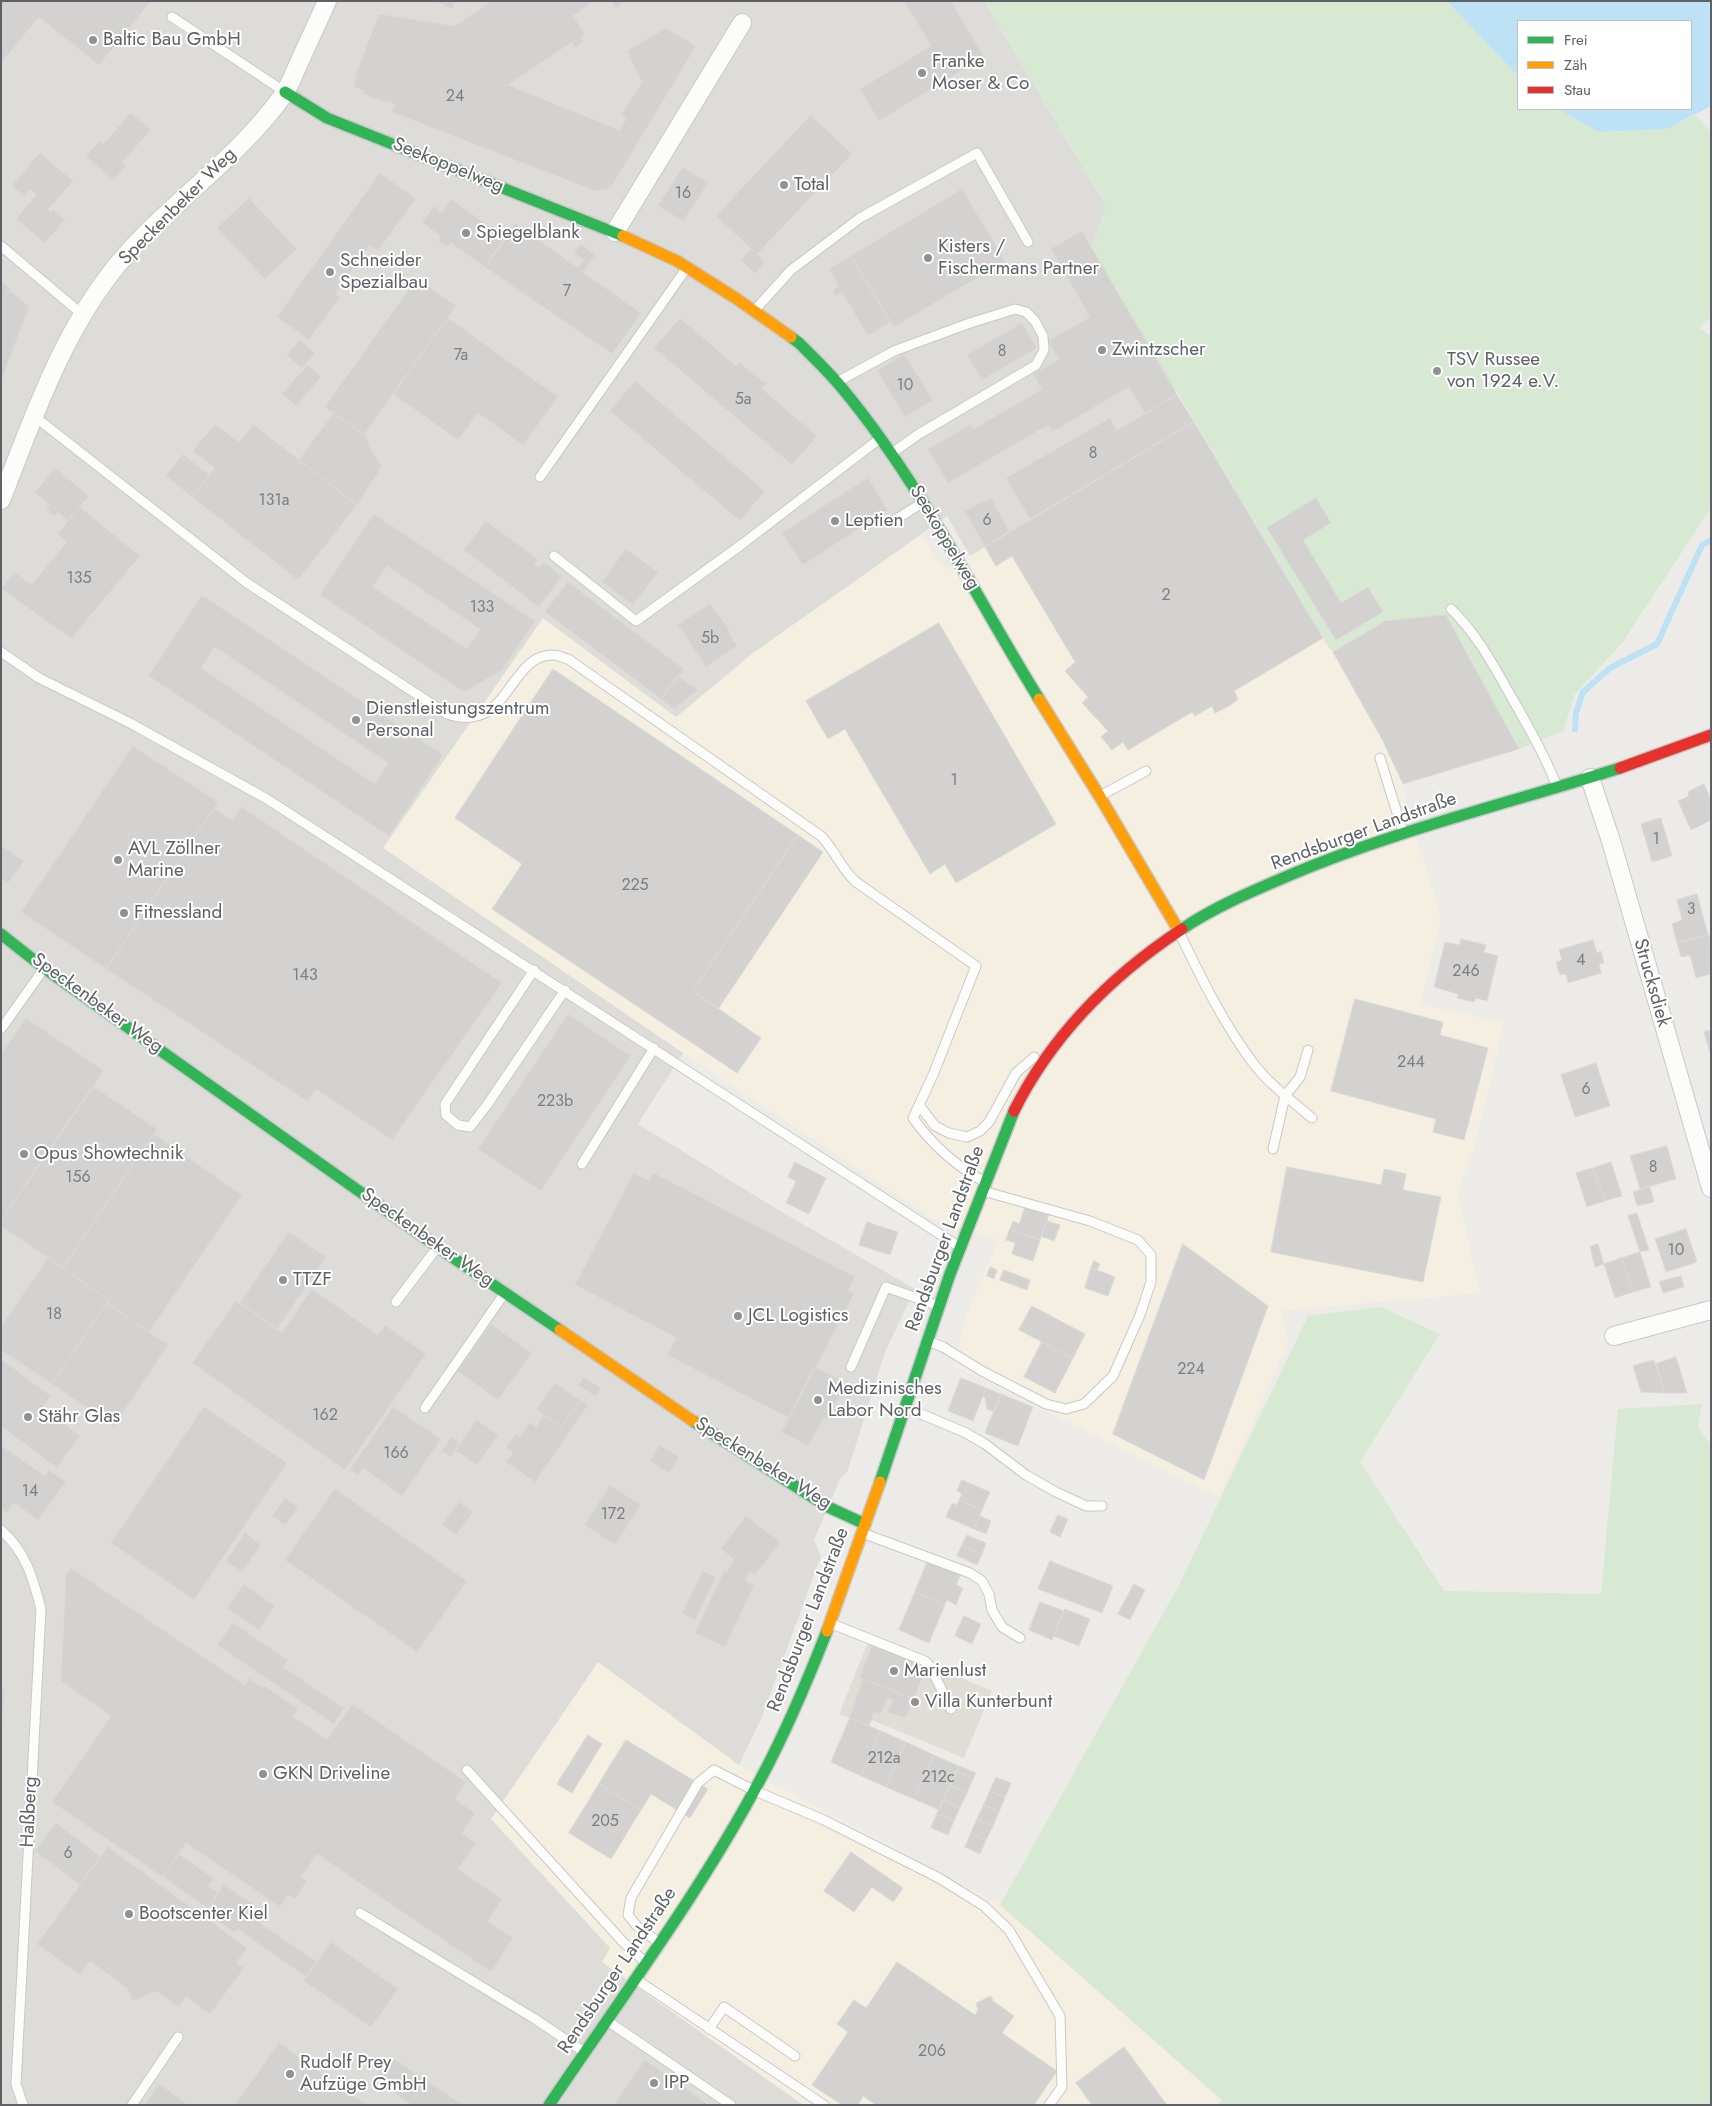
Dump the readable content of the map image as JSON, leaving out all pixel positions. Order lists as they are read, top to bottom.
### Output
{
  "streets": {
    "street": [
      "Seekoppelweg",
      "Speckenbeker Weg",
      "Rendsburger Landstraße",
      "Strucksdiek"
    ],
    "lane": ["Haßberg"]
  },
  "crossings": [
    ["Seekoppelweg", "Speckenbeker Weg"],
    ["Seekoppelweg", "Rendsburger Landstraße"],
    ["Speckenbeker Weg", "Rendsburger Landstraße"],
    ["Rendsburger Landstraße", "Strucksdiek"]
  ],
  "places": [
    "Baltic Bau GmbH",
    "Franke Moser & Co",
    "Total",
    "Spiegelblank",
    "Kisters / Fischermans Partner",
    "Schneider Spezialbau",
    "Zwintzscher",
    "TSV Russee von 1924 e.V.",
    "Leptien",
    "Dienstleistungszentrum Personal",
    "AVL Zöllner Marine",
    "Fitnessland",
    "Opus Showtechnik",
    "TTZF",
    "JCL Logistics",
    "Medizinisches Labor Nord",
    "Stähr Glas",
    "Marienlust",
    "Villa Kunterbunt",
    "GKN Driveline",
    "Bootscenter Kiel",
    "Rudolf Prey Aufzüge GmbH",
    "IPP"
  ],
  "house_numbers": [
    "24",
    "16",
    "7",
    "8",
    "7a",
    "10",
    "5a",
    "8",
    "131a",
    "6",
    "135",
    "2",
    "133",
    "5b",
    "1",
    "1",
    "225",
    "3",
    "4",
    "246",
    "143",
    "244",
    "6",
    "223b",
    "8",
    "156",
    "10",
    "18",
    "224",
    "162",
    "166",
    "14",
    "172",
    "212a",
    "212c",
    "205",
    "6",
    "206"
  ],
  "legend": ["Frei", "Zäh", "Stau"]
}
